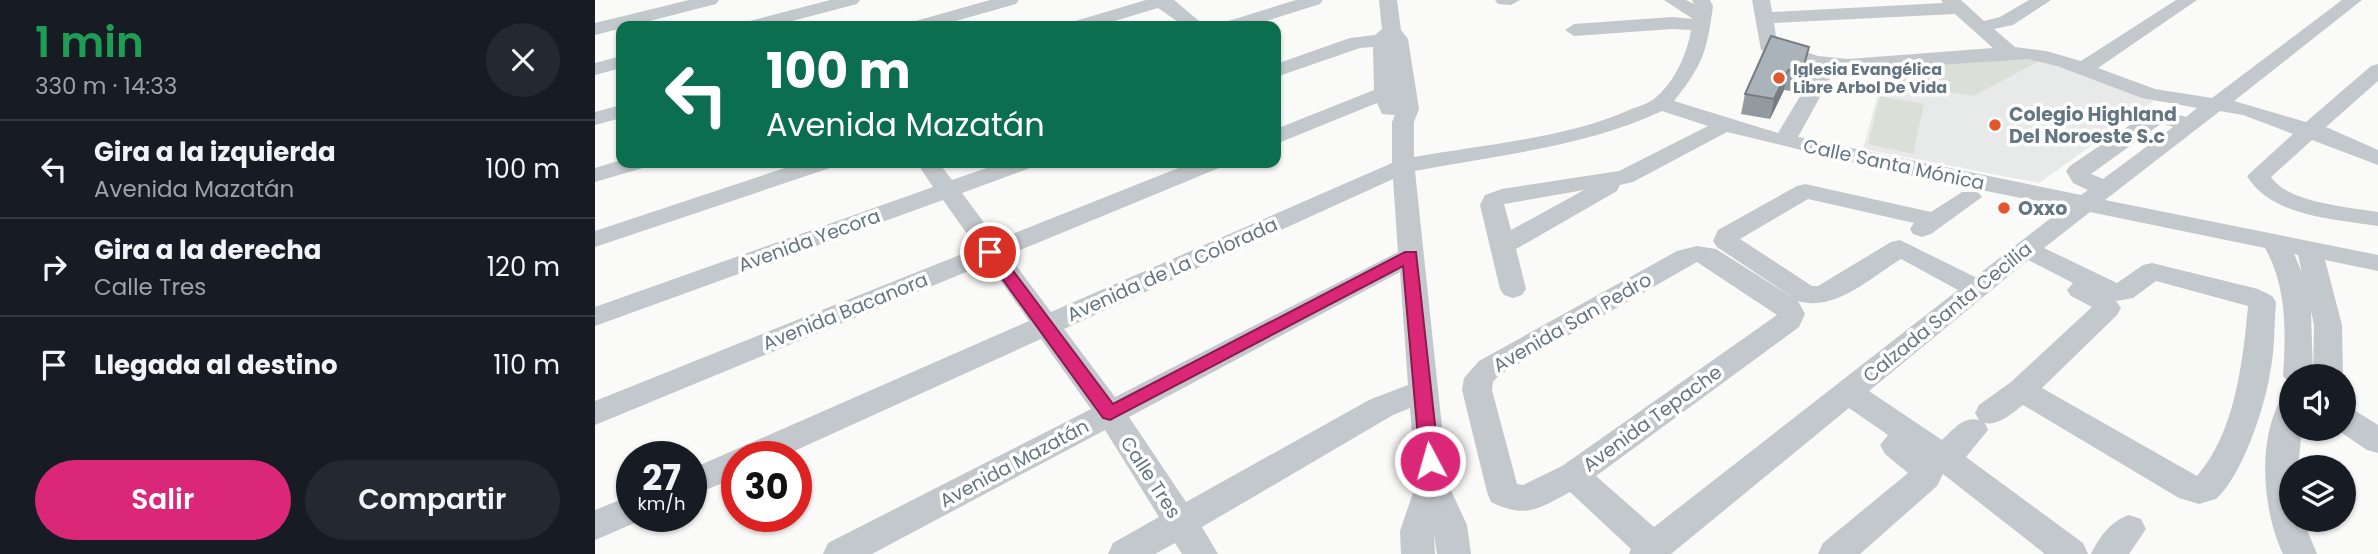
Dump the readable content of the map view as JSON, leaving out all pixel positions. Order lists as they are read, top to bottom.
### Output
{
  "streets": {
    "street": [
      "Calle Santa Mónica",
      "Avenida Yecora",
      "Avenida de La Colorada",
      "Avenida Bacanora",
      "Calzada Santa Cecilia",
      "Avenida San Pedro",
      "Avenida Tepache",
      "Avenida Mazatán",
      "Calle Tres"
    ]
  },
  "crossings": [
    ["Calle Santa Mónica", "Avenida de La Colorada"],
    ["Calle Santa Mónica", "Calzada Santa Cecilia"],
    ["Avenida Yecora", "Calle Tres"],
    ["Avenida de La Colorada", "Calle Tres"],
    ["Avenida Bacanora", "Calle Tres"],
    ["Avenida San Pedro", "Avenida Tepache"],
    ["Avenida Mazatán", "Calle Tres"]
  ],
  "places": ["Iglesia Evangélica Libre Arbol De Vida", "Colegio Highland Del Noroeste S.c", "Oxxo"],
  "page": {
    "heading": ["1 min", "330 m · 14:33"],
    "turn": ["100 m", "Avenida Mazatán"],
    "list": [
      {
        "name": "Gira a la izquierda",
        "note": "Avenida Mazatán",
        "value": "100 m"
      },
      {
        "name": "Gira a la derecha",
        "note": "Calle Tres",
        "value": "120 m"
      },
      {
        "name": "Llegada al destino",
        "value": "110 m"
      }
    ],
    "speed": "27 km/h",
    "limit": "30",
    "buttons": ["Salir", "Compartir"]
  }
}
